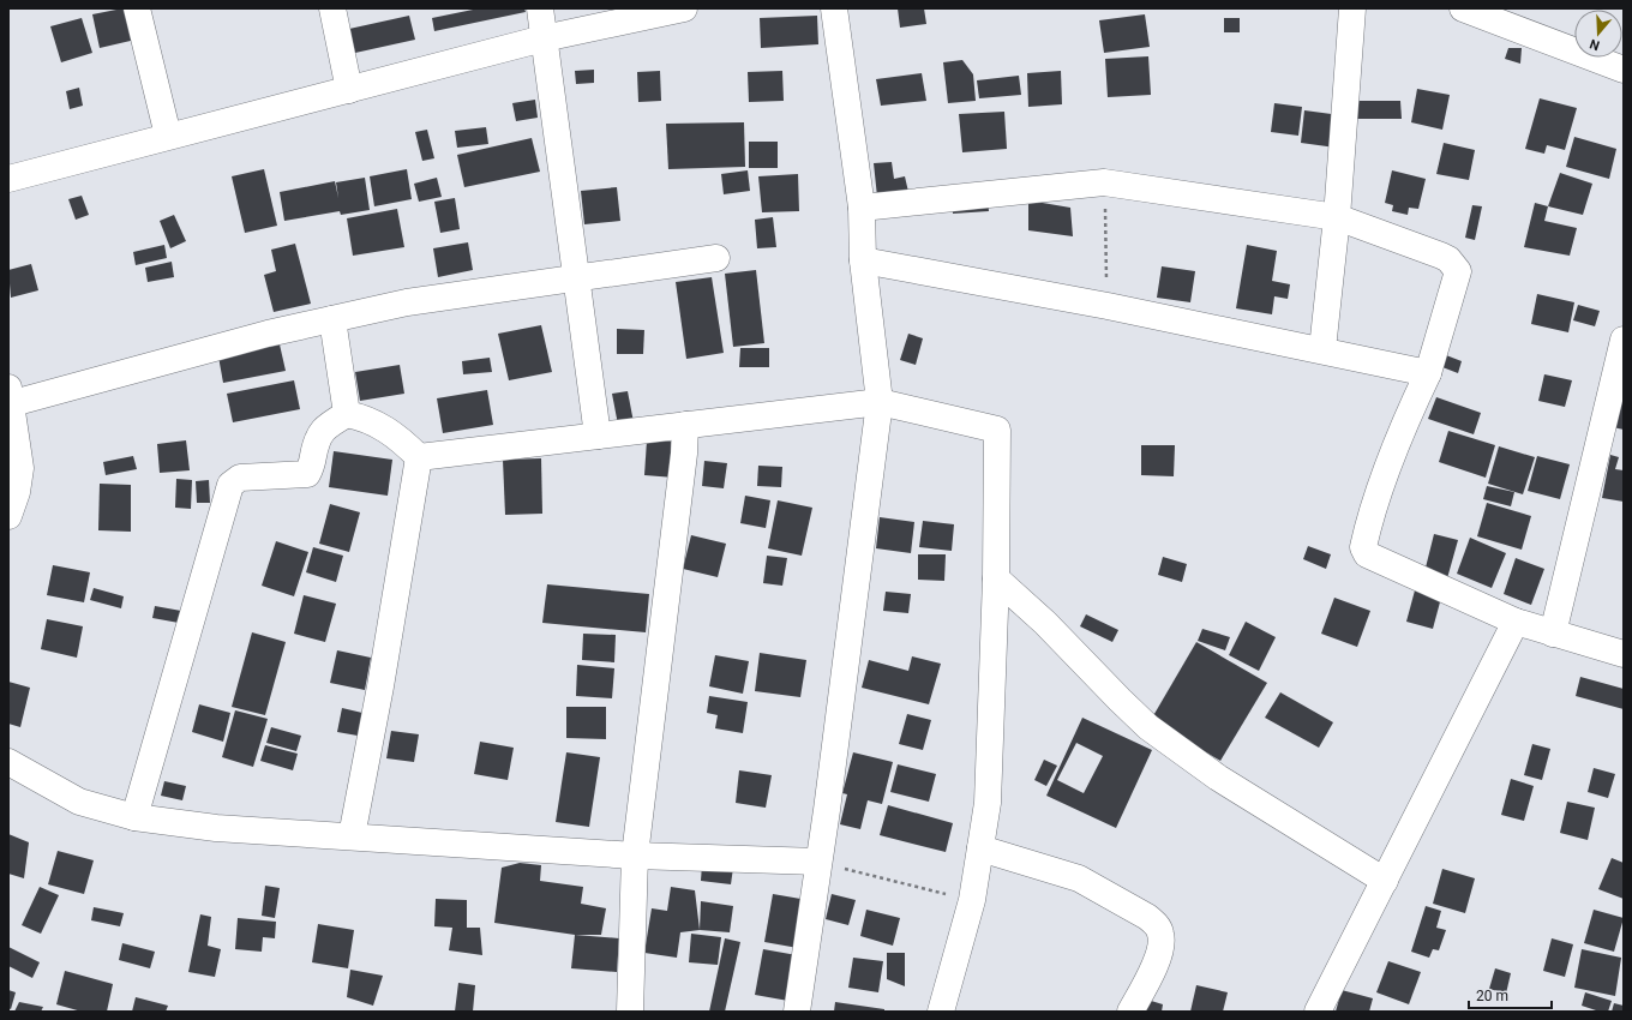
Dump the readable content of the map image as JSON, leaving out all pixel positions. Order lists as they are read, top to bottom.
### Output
{
  "scale_bar": "20 m",
  "north": "bottom"
}
